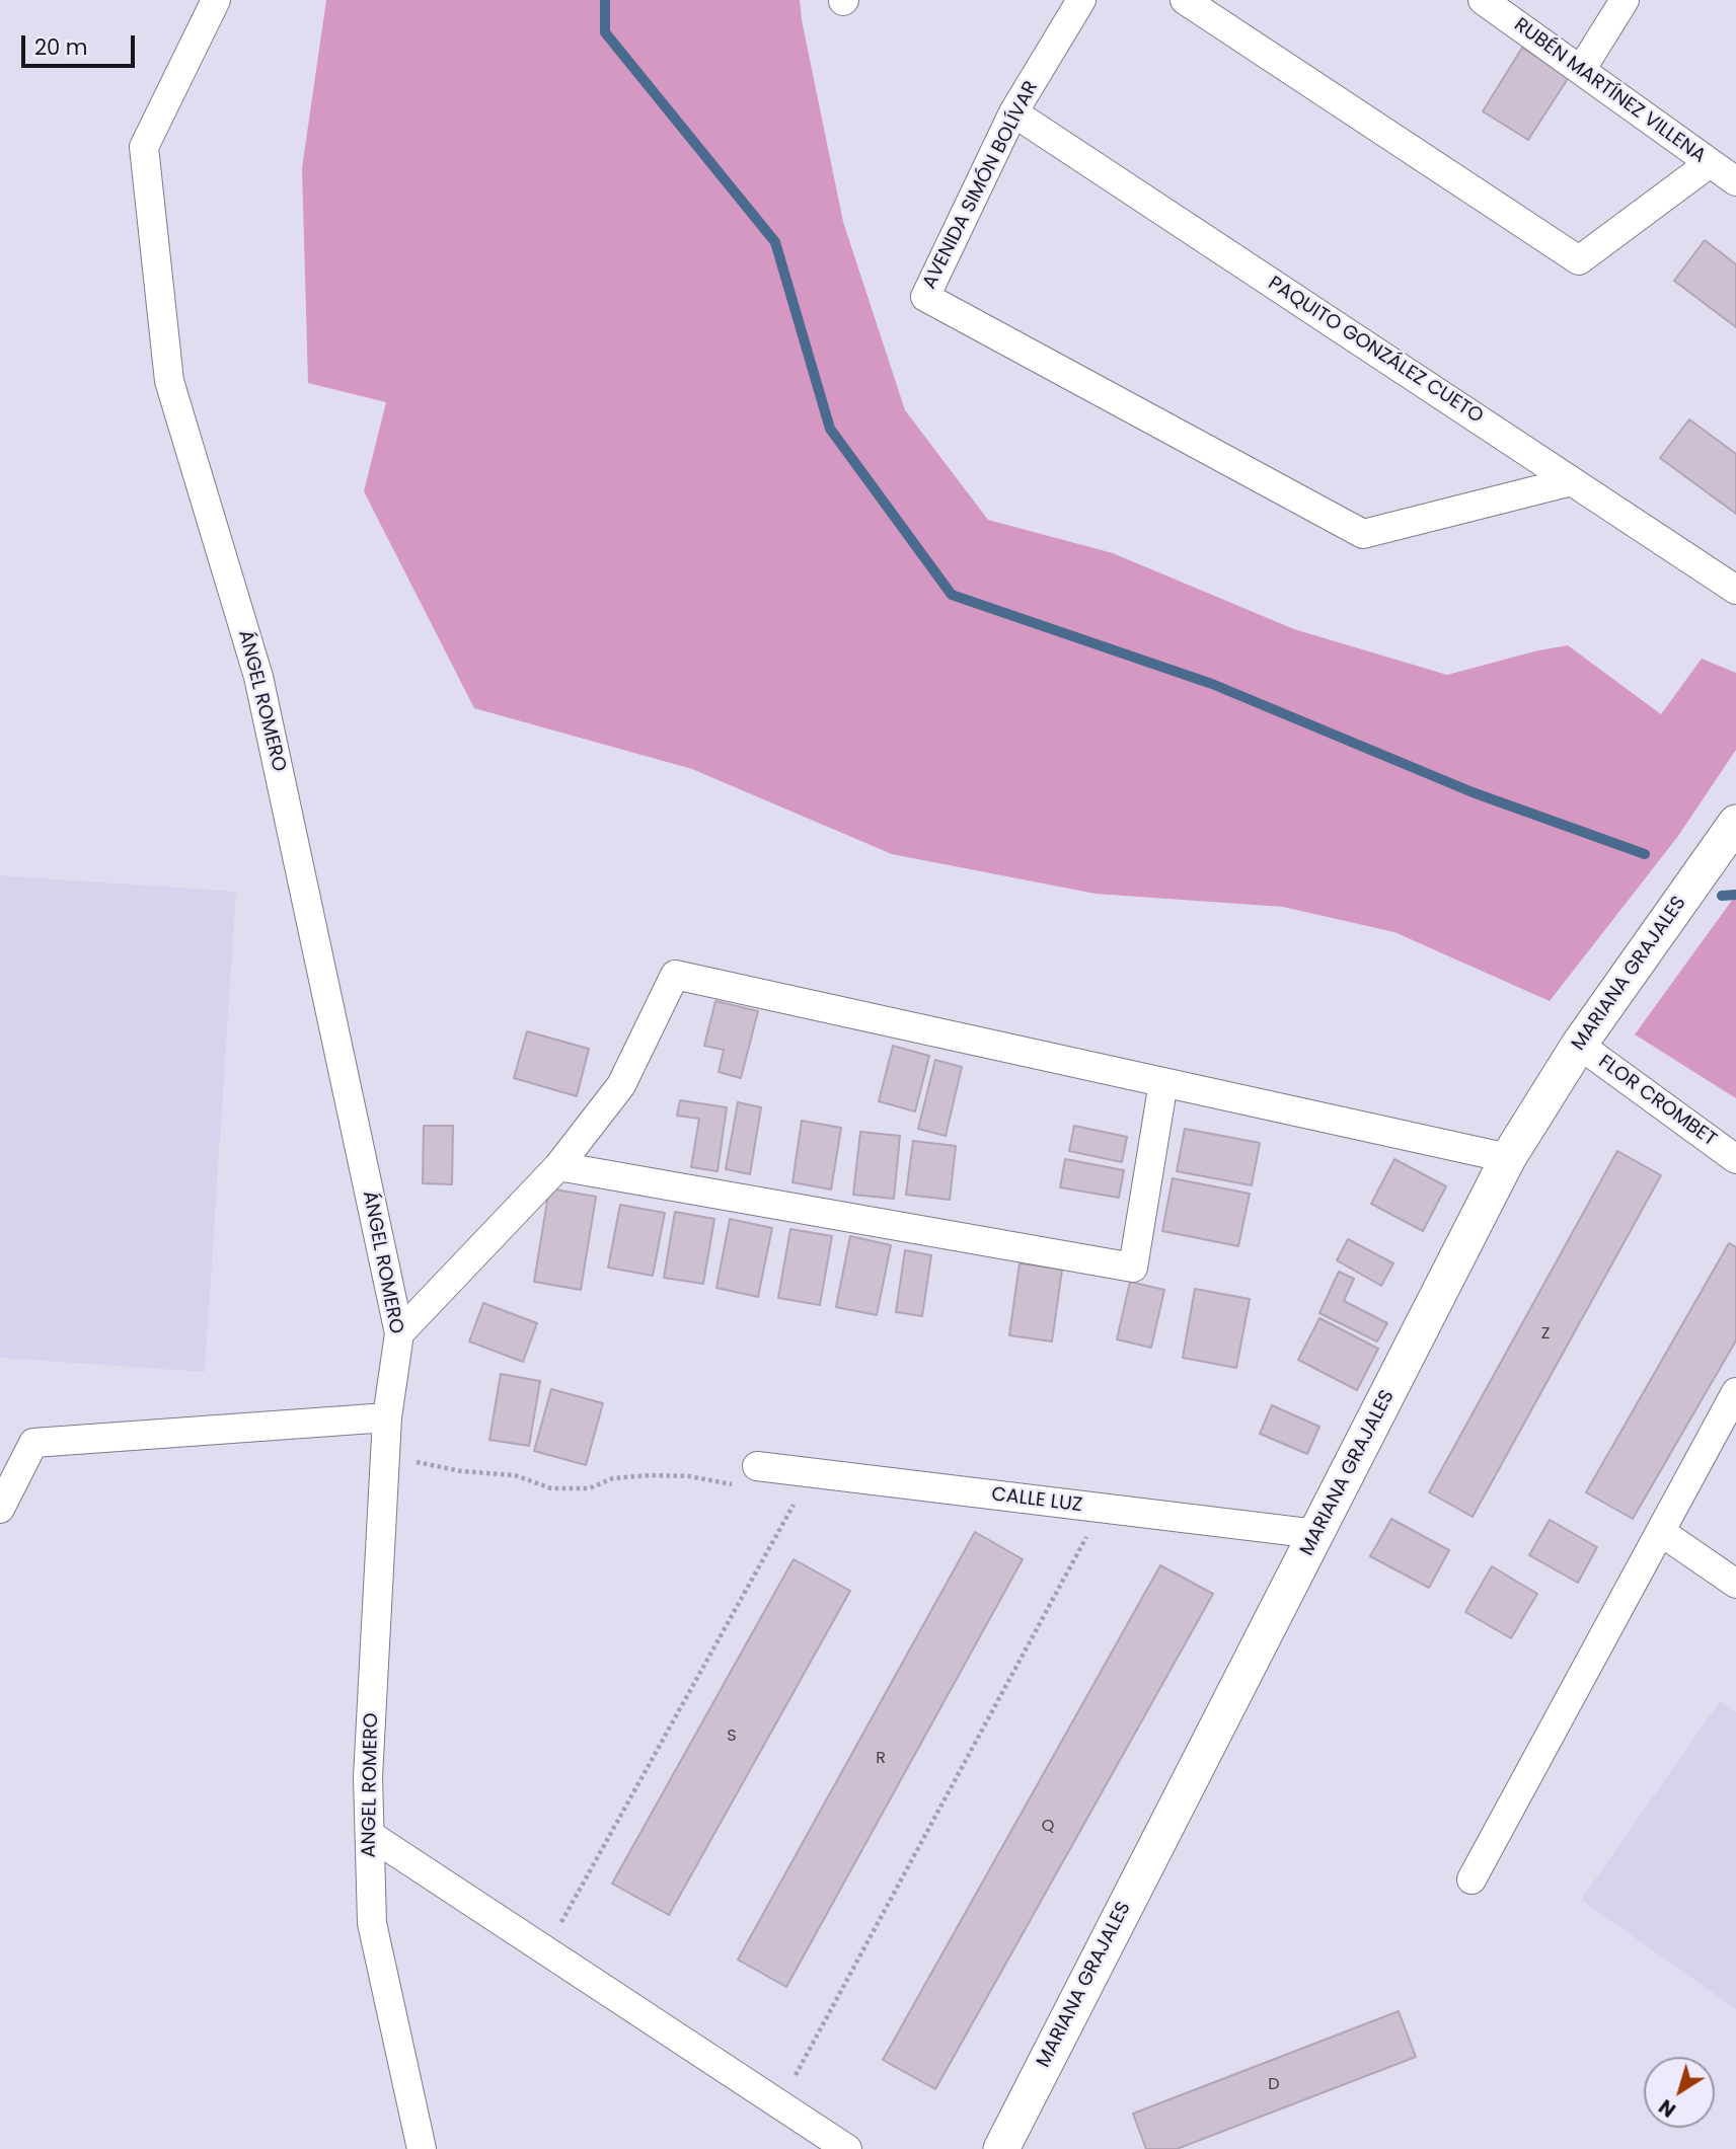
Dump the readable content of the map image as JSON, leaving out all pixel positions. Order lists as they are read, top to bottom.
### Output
{
  "streets": {
    "street": [
      "RUBÉN MARTÍNEZ VILLENA",
      "AVENIDA SIMÓN BOLÍVAR",
      "PAQUITO GONZÁLEZ CUETO",
      "ÁNGEL ROMERO",
      "MARIANA GRAJALES",
      "FLOR CROMBET",
      "CALLE LUZ",
      "ANGEL ROMERO"
    ]
  },
  "crossings": [
    ["AVENIDA SIMÓN BOLÍVAR", "PAQUITO GONZÁLEZ CUETO"],
    ["ÁNGEL ROMERO", "ANGEL ROMERO"],
    ["MARIANA GRAJALES", "FLOR CROMBET"],
    ["MARIANA GRAJALES", "CALLE LUZ"]
  ],
  "house_numbers": [
    "Z",
    "S",
    "R",
    "Q",
    "D"
  ],
  "scale_bar": "20 m",
  "north": "bottom left"
}
